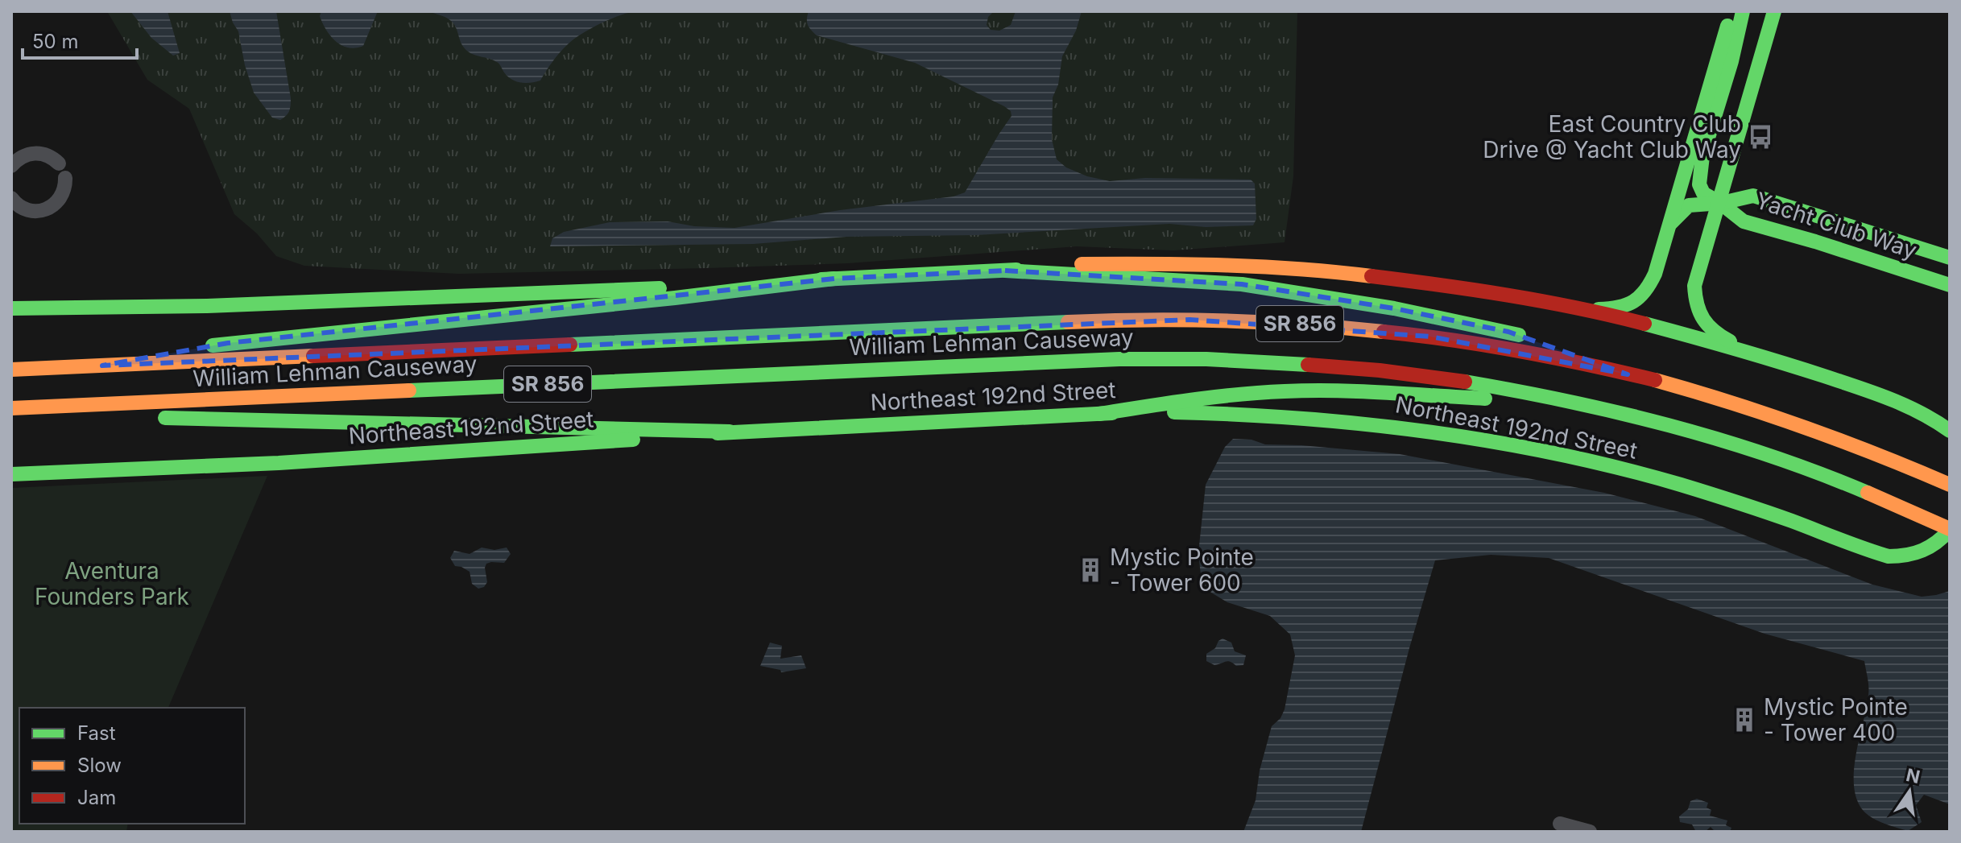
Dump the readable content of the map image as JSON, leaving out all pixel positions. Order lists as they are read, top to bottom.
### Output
{
  "streets": {
    "main road": [
      "Yacht Club Way",
      "SR 856",
      "William Lehman Causeway",
      "Northeast 192nd Street"
    ]
  },
  "crossings": [
    ["William Lehman Causeway", "Northeast 192nd Street"]
  ],
  "parks": ["Aventura Founders Park"],
  "places": {
    "bus stop": ["East Country Club Drive @ Yacht Club Way"],
    "building": ["Mystic Pointe - Tower 600", "Mystic Pointe - Tower 400"]
  },
  "legend": ["Fast", "Slow", "Jam"],
  "scale_bar": "50 m",
  "north": "top"
}
